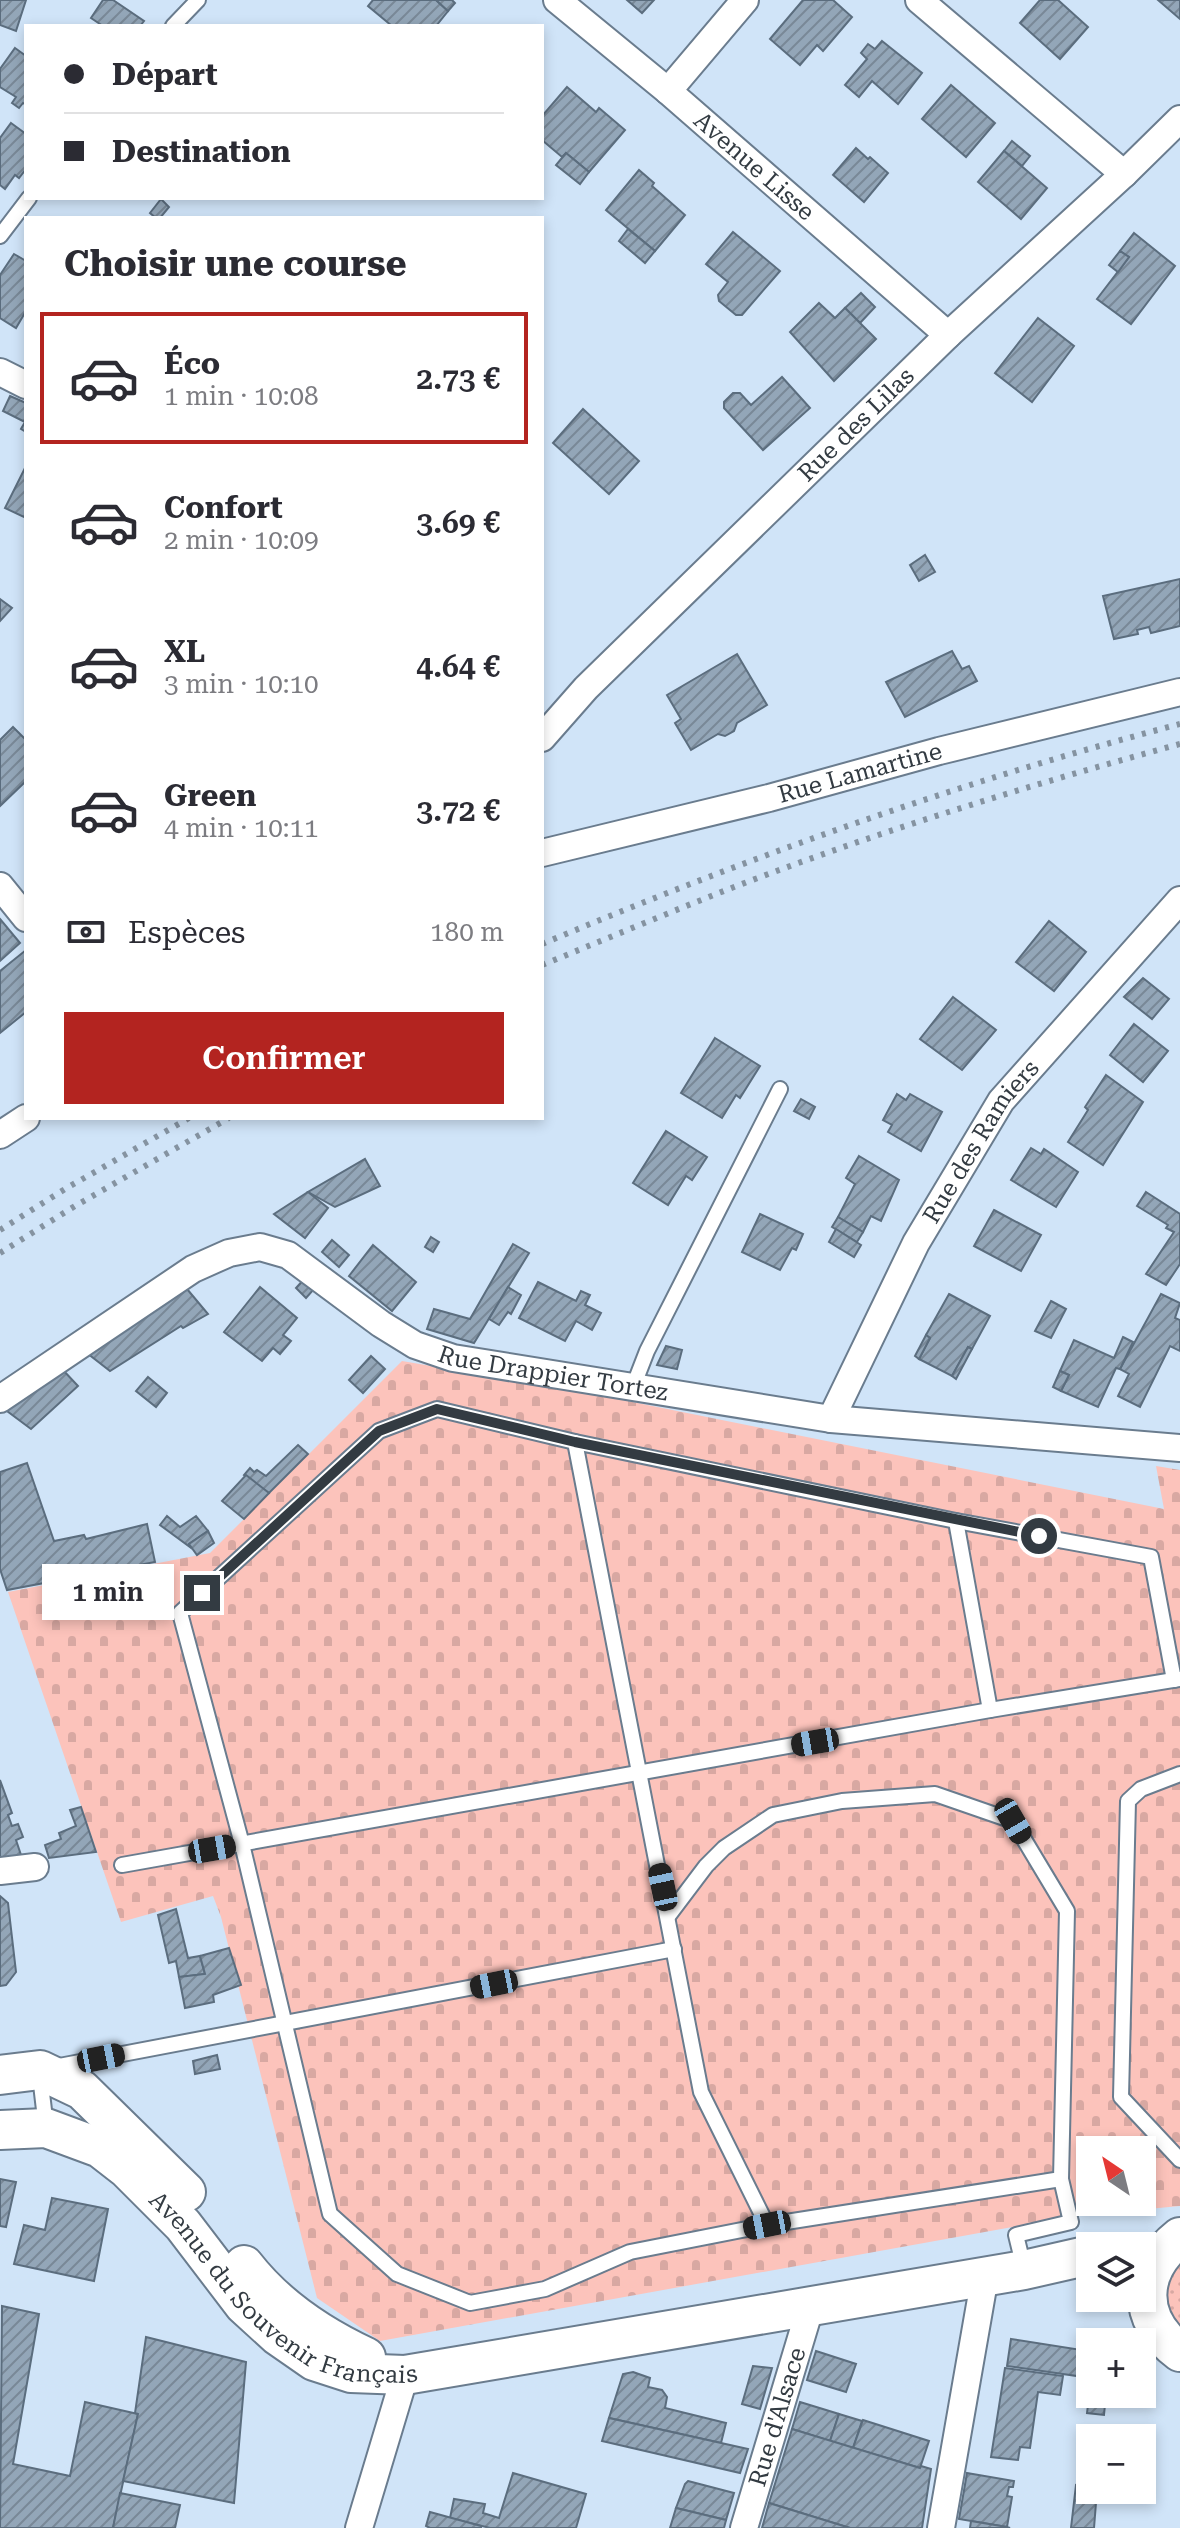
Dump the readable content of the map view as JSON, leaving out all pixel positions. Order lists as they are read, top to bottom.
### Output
{
  "streets": {
    "street": [
      "Avenue Lisse",
      "Rue des Lilas",
      "Rue Lamartine",
      "Rue des Ramiers",
      "Rue Drappier Tortez",
      "Avenue du Souvenir Français",
      "Rue d'Alsace"
    ]
  },
  "crossings": [
    ["Avenue Lisse", "Rue des Lilas"],
    ["Rue des Ramiers", "Rue Drappier Tortez"]
  ],
  "north": "top left",
  "page": {
    "banner": ["Départ", "Destination"],
    "heading": "Choisir une course",
    "list": [
      {
        "name": "Éco",
        "note": "1 min · 10:08",
        "value": "2.73 €"
      },
      {
        "name": "Confort",
        "note": "2 min · 10:09",
        "value": "3.69 €"
      },
      {
        "name": "XL",
        "note": "3 min · 10:10",
        "value": "4.64 €"
      },
      {
        "name": "Green",
        "note": "4 min · 10:11",
        "value": "3.72 €"
      }
    ],
    "pay": ["Espèces", "180 m"],
    "buttons": "Confirmer",
    "bubble": "1 min",
    "map_buttons": ["+", "−"]
  }
}
